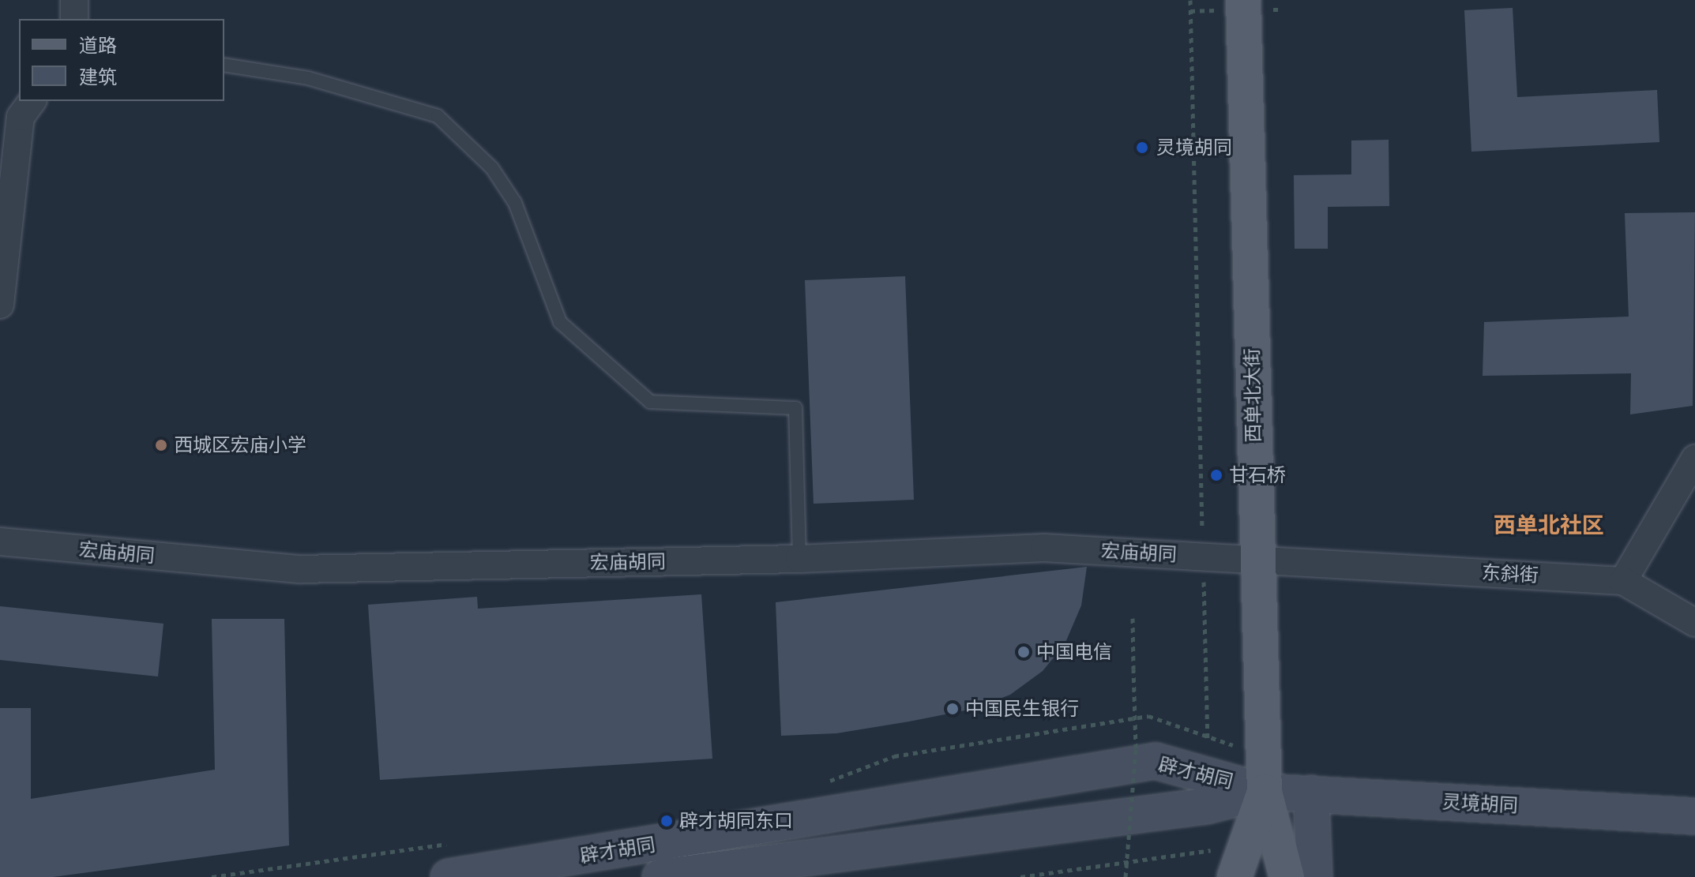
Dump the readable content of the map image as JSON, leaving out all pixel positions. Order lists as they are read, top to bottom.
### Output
{
  "streets": {
    "main road": ["西单北大街", "辟才胡同", "灵境胡同"],
    "street": ["宏庙胡同", "东斜街"]
  },
  "crossings": [
    ["西单北大街", "宏庙胡同"],
    ["西单北大街", "东斜街"],
    ["西单北大街", "辟才胡同"],
    ["西单北大街", "灵境胡同"],
    ["宏庙胡同", "东斜街"],
    ["辟才胡同", "灵境胡同"]
  ],
  "districts": ["西单北社区"],
  "places": [
    "灵境胡同",
    "西城区宏庙小学",
    "甘石桥",
    "中国电信",
    "中国民生银行",
    "辟才胡同东口"
  ],
  "legend": ["道路", "建筑"]
}
